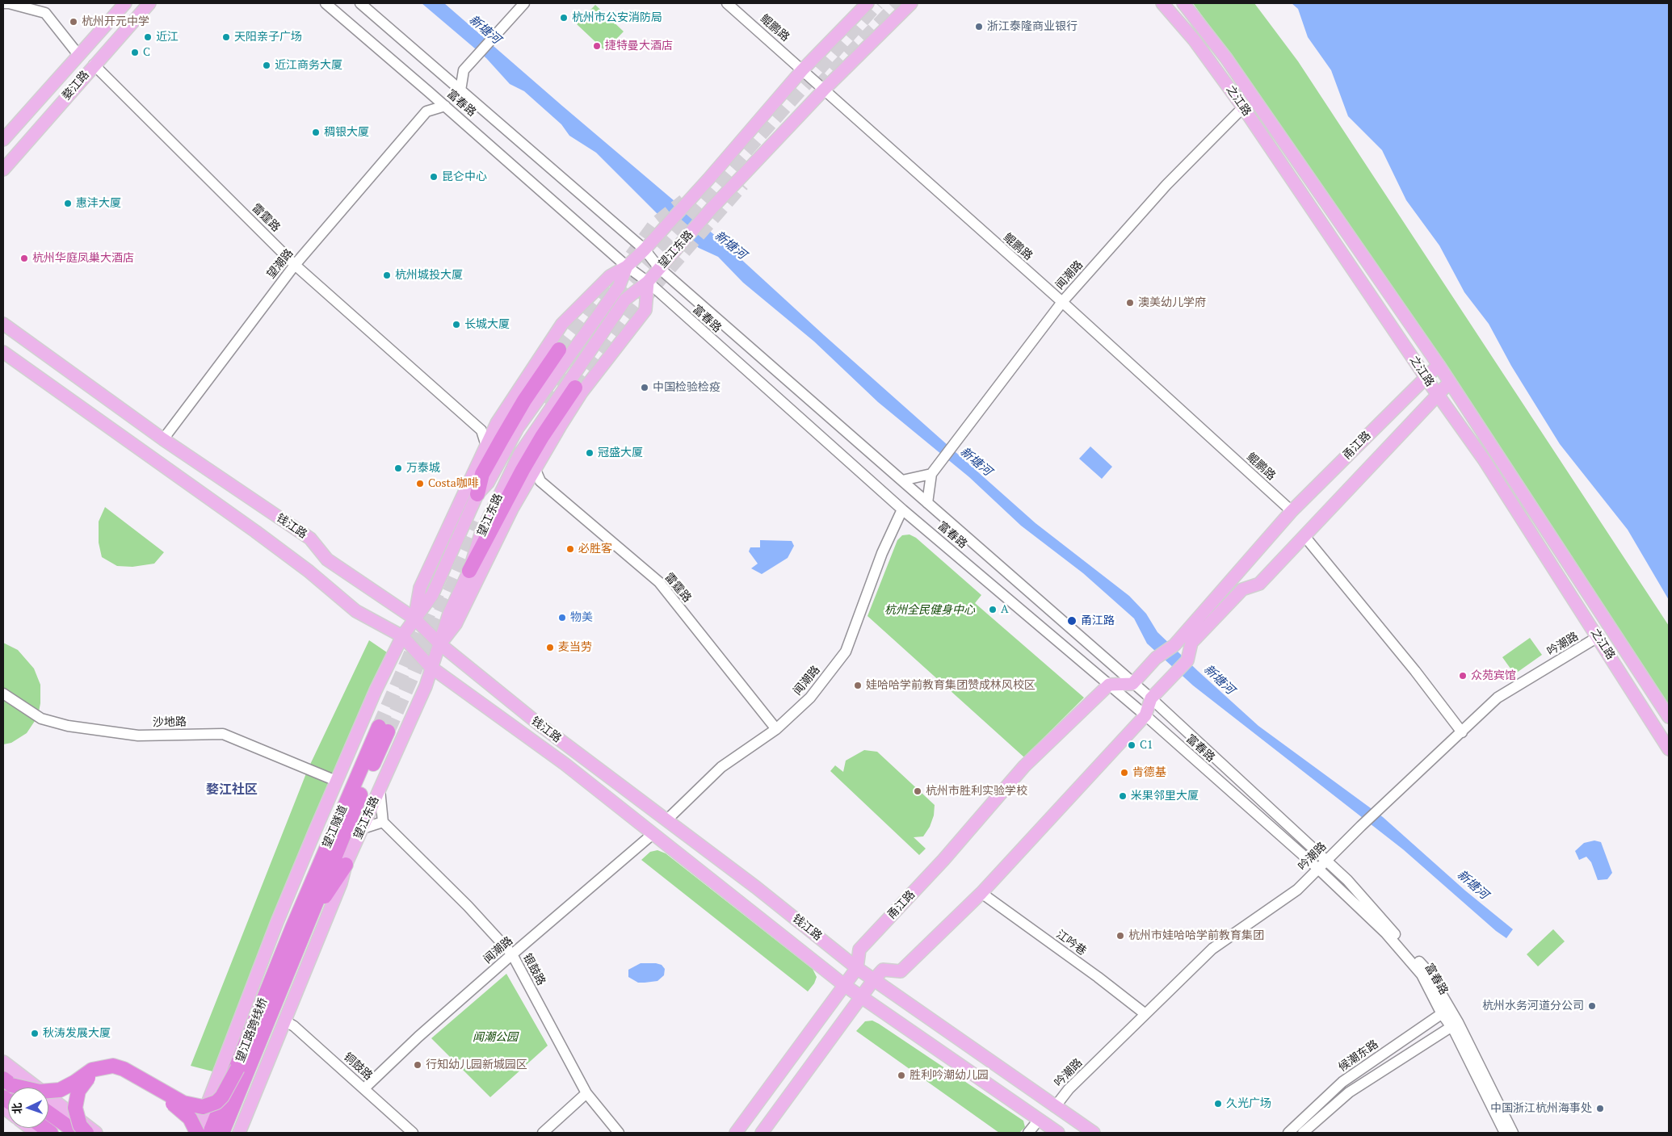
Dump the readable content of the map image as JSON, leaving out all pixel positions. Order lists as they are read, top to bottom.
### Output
{
  "streets": {
    "highway": ["望江隧道", "望江路跨线桥"],
    "main road": [
      "婺江路",
      "之江路",
      "望江东路",
      "甬江路",
      "钱江路"
    ],
    "street": [
      "鲲鹏路",
      "富春路",
      "雷霆路",
      "望潮路",
      "闻潮路",
      "吟潮路",
      "沙地路",
      "江吟巷",
      "银鼓路",
      "候潮东路",
      "铜鼓路"
    ]
  },
  "crossings": [
    ["鲲鹏路", "望江东路"],
    ["鲲鹏路", "闻潮路"],
    ["鲲鹏路", "甬江路"],
    ["婺江路", "雷霆路"],
    ["之江路", "闻潮路"],
    ["之江路", "甬江路"],
    ["之江路", "吟潮路"],
    ["富春路", "望江东路"],
    ["富春路", "闻潮路"],
    ["富春路", "甬江路"],
    ["富春路", "吟潮路"],
    ["富春路", "候潮东路"],
    ["雷霆路", "望潮路"],
    ["雷霆路", "闻潮路"],
    ["望江东路", "钱江路"],
    ["望江东路", "沙地路"],
    ["望江东路", "铜鼓路"],
    ["望潮路", "钱江路"],
    ["闻潮路", "钱江路"],
    ["闻潮路", "银鼓路"],
    ["闻潮路", "铜鼓路"],
    ["甬江路", "钱江路"],
    ["甬江路", "江吟巷"],
    ["钱江路", "吟潮路"],
    ["吟潮路", "江吟巷"],
    ["望江隧道", "望江路跨线桥"]
  ],
  "districts": ["婺江社区"],
  "water": ["新塘河"],
  "parks": ["杭州全民健身中心", "闻潮公园"],
  "places": [
    "杭州市公安消防局",
    "杭州开元中学",
    "浙江泰隆商业银行",
    "近江",
    "天阳亲子广场",
    "捷特曼大酒店",
    "C",
    "近江商务大厦",
    "稠银大厦",
    "昆仑中心",
    "惠沣大厦",
    "杭州华庭凤巢大酒店",
    "杭州城投大厦",
    "澳美幼儿学府",
    "长城大厦",
    "中国检验检疫",
    "冠盛大厦",
    "万泰城",
    "Costa咖啡",
    "必胜客",
    "A",
    "物美",
    "甬江路",
    "麦当劳",
    "众苑宾馆",
    "娃哈哈学前教育集团赞成林风校区",
    "C1",
    "肯德基",
    "杭州市胜利实验学校",
    "米果邻里大厦",
    "杭州市娃哈哈学前教育集团",
    "杭州水务河道分公司",
    "秋涛发展大厦",
    "行知幼儿园新城园区",
    "胜利吟潮幼儿园",
    "久光广场",
    "中国浙江杭州海事处"
  ],
  "north": "left"
}
